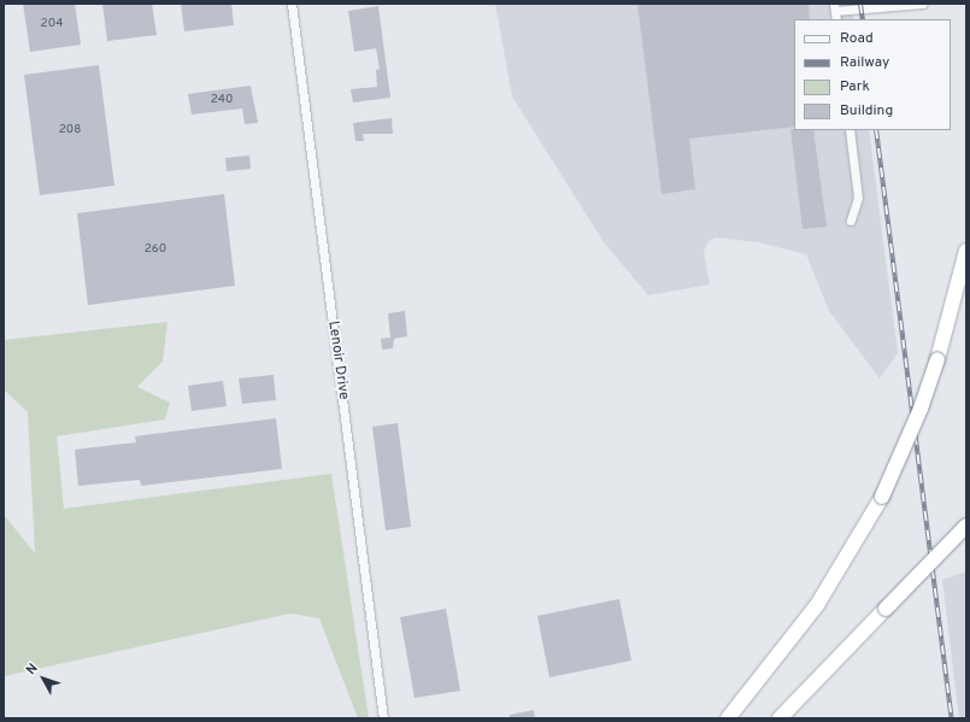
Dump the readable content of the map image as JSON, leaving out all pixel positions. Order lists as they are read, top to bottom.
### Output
{
  "streets": {
    "street": ["Lenoir Drive"]
  },
  "house_numbers": [
    "204",
    "240",
    "208",
    "260"
  ],
  "legend": [
    "Road",
    "Railway",
    "Park",
    "Building"
  ],
  "north": "top left"
}
